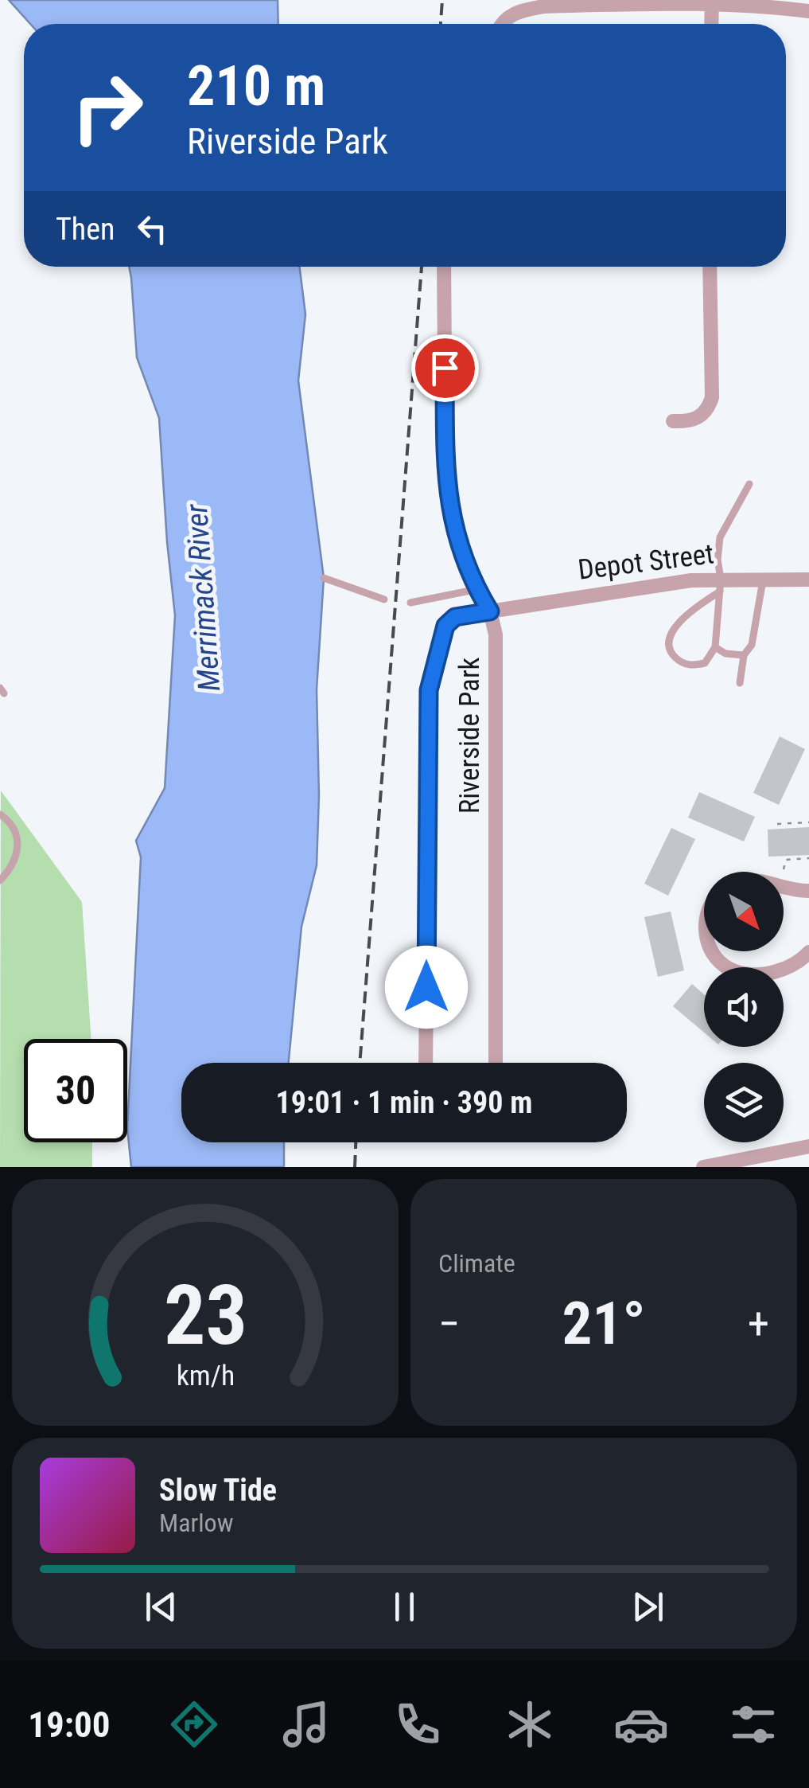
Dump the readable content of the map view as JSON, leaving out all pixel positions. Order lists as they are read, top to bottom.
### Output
{
  "streets": {
    "street": ["Depot Street", "Riverside Park"]
  },
  "crossings": [
    ["Depot Street", "Riverside Park"]
  ],
  "water": ["Merrimack River"],
  "north": "bottom right",
  "page": {
    "turn": ["210 m", "Riverside Park"],
    "then": "Then",
    "limit": "30",
    "trip": "19:01 · 1 min · 390 m",
    "tile": "Climate",
    "heat": ["−", "21°", "+"],
    "song": ["Slow Tide", "Marlow"],
    "tabs": "19:00",
    "gauge": ["23", "km/h"]
  }
}
